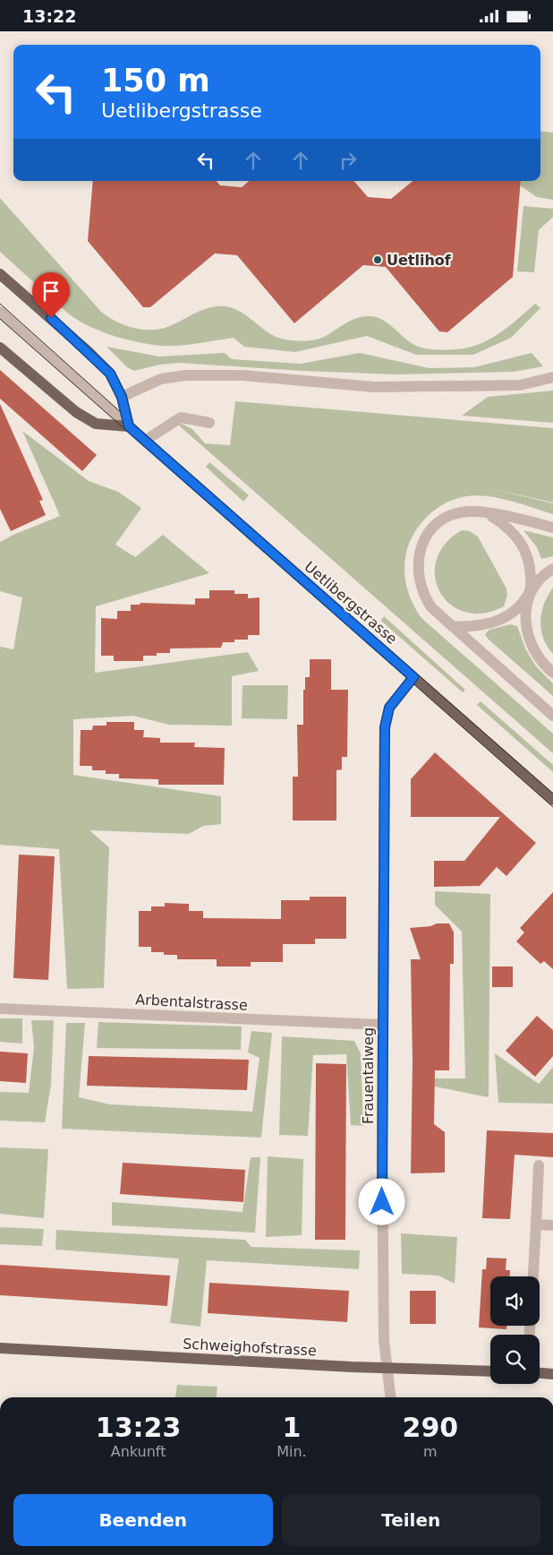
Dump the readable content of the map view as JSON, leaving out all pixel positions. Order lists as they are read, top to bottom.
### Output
{
  "streets": {
    "main road": ["Uetlibergstrasse", "Schweighofstrasse"],
    "street": ["Arbentalstrasse", "Frauentalweg"]
  },
  "crossings": [
    ["Uetlibergstrasse", "Frauentalweg"],
    ["Arbentalstrasse", "Frauentalweg"],
    ["Frauentalweg", "Schweighofstrasse"]
  ],
  "places": ["Uetlihof"],
  "page": {
    "status": "13:22",
    "turn": ["150 m", "Uetlibergstrasse"],
    "eta": [
      "13:23",
      "Ankunft",
      "1",
      "Min.",
      "290",
      "m"
    ],
    "buttons": ["Beenden", "Teilen"]
  }
}
